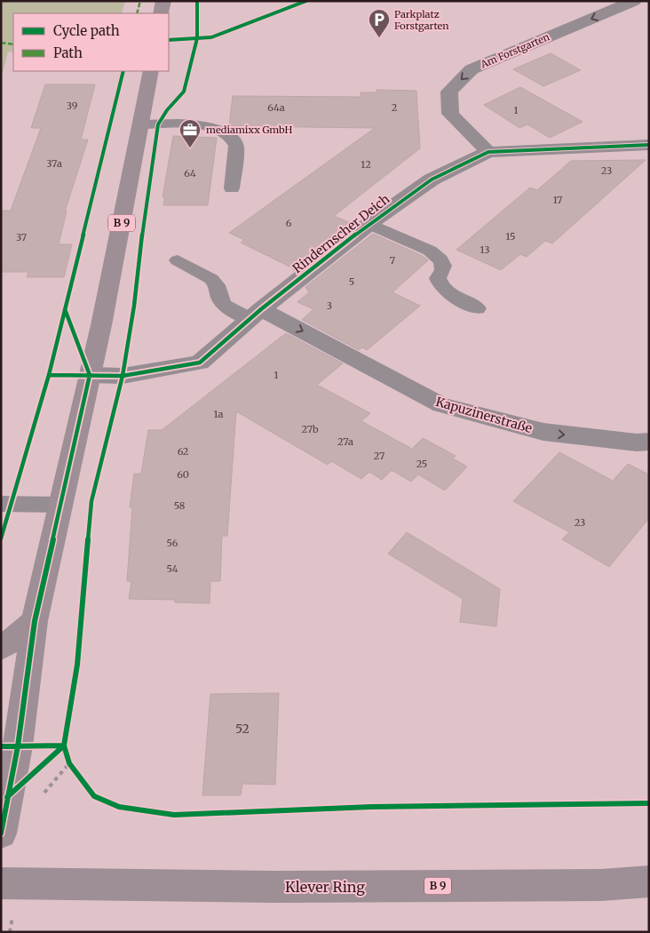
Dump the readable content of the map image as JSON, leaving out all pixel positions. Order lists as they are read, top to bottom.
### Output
{
  "streets": {
    "main road": ["B 9", "Klever Ring"],
    "street": ["Am Forstgarten", "Rindernscher Deich", "Kapuzinerstraße"]
  },
  "crossings": [
    ["Am Forstgarten", "Rindernscher Deich"],
    ["B 9", "Rindernscher Deich"],
    ["Rindernscher Deich", "Kapuzinerstraße"]
  ],
  "one_way": ["Kapuzinerstraße"],
  "places": {
    "parking": ["Parkplatz Forstgarten"],
    "office": ["mediamixx GmbH"]
  },
  "house_numbers": [
    "39",
    "64a",
    "2",
    "1",
    "37a",
    "12",
    "23",
    "64",
    "17",
    "6",
    "15",
    "37",
    "13",
    "7",
    "5",
    "3",
    "1",
    "1a",
    "27b",
    "27a",
    "62",
    "27",
    "25",
    "60",
    "58",
    "23",
    "56",
    "54",
    "52"
  ],
  "legend": ["Cycle path", "Path"]
}
